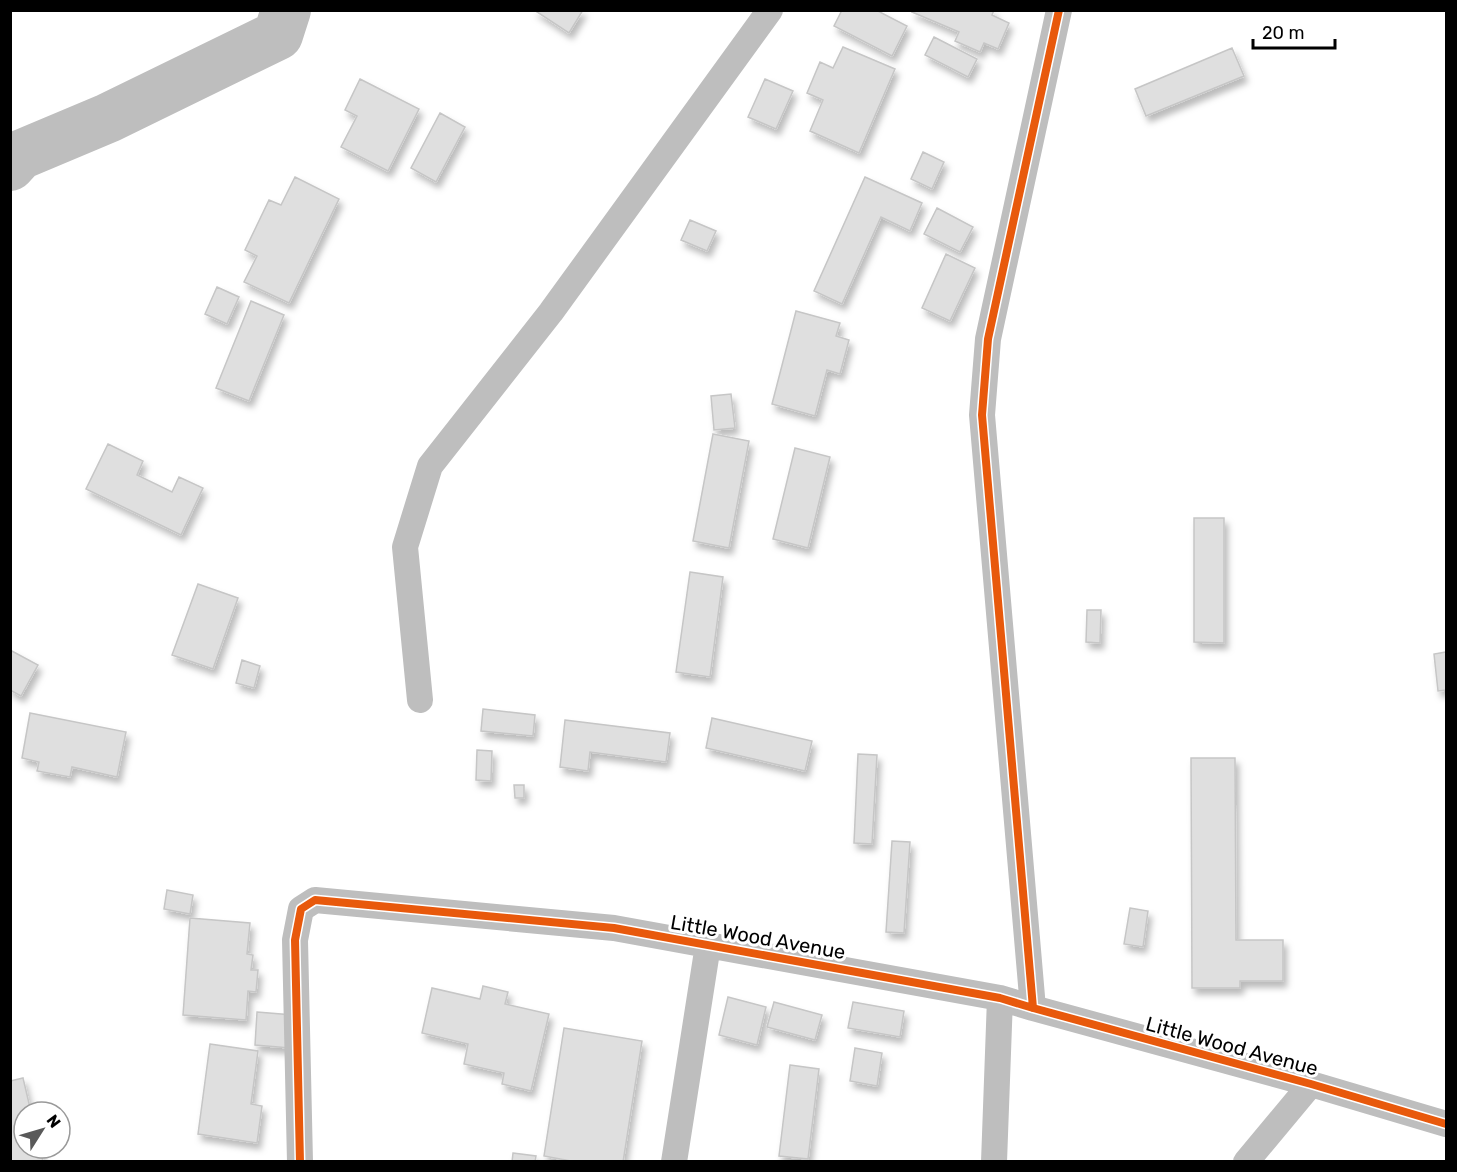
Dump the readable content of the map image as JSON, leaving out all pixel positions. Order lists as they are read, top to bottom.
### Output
{
  "streets": {
    "street": ["Little Wood Avenue"]
  },
  "scale_bar": "20 m",
  "north": "top right"
}
